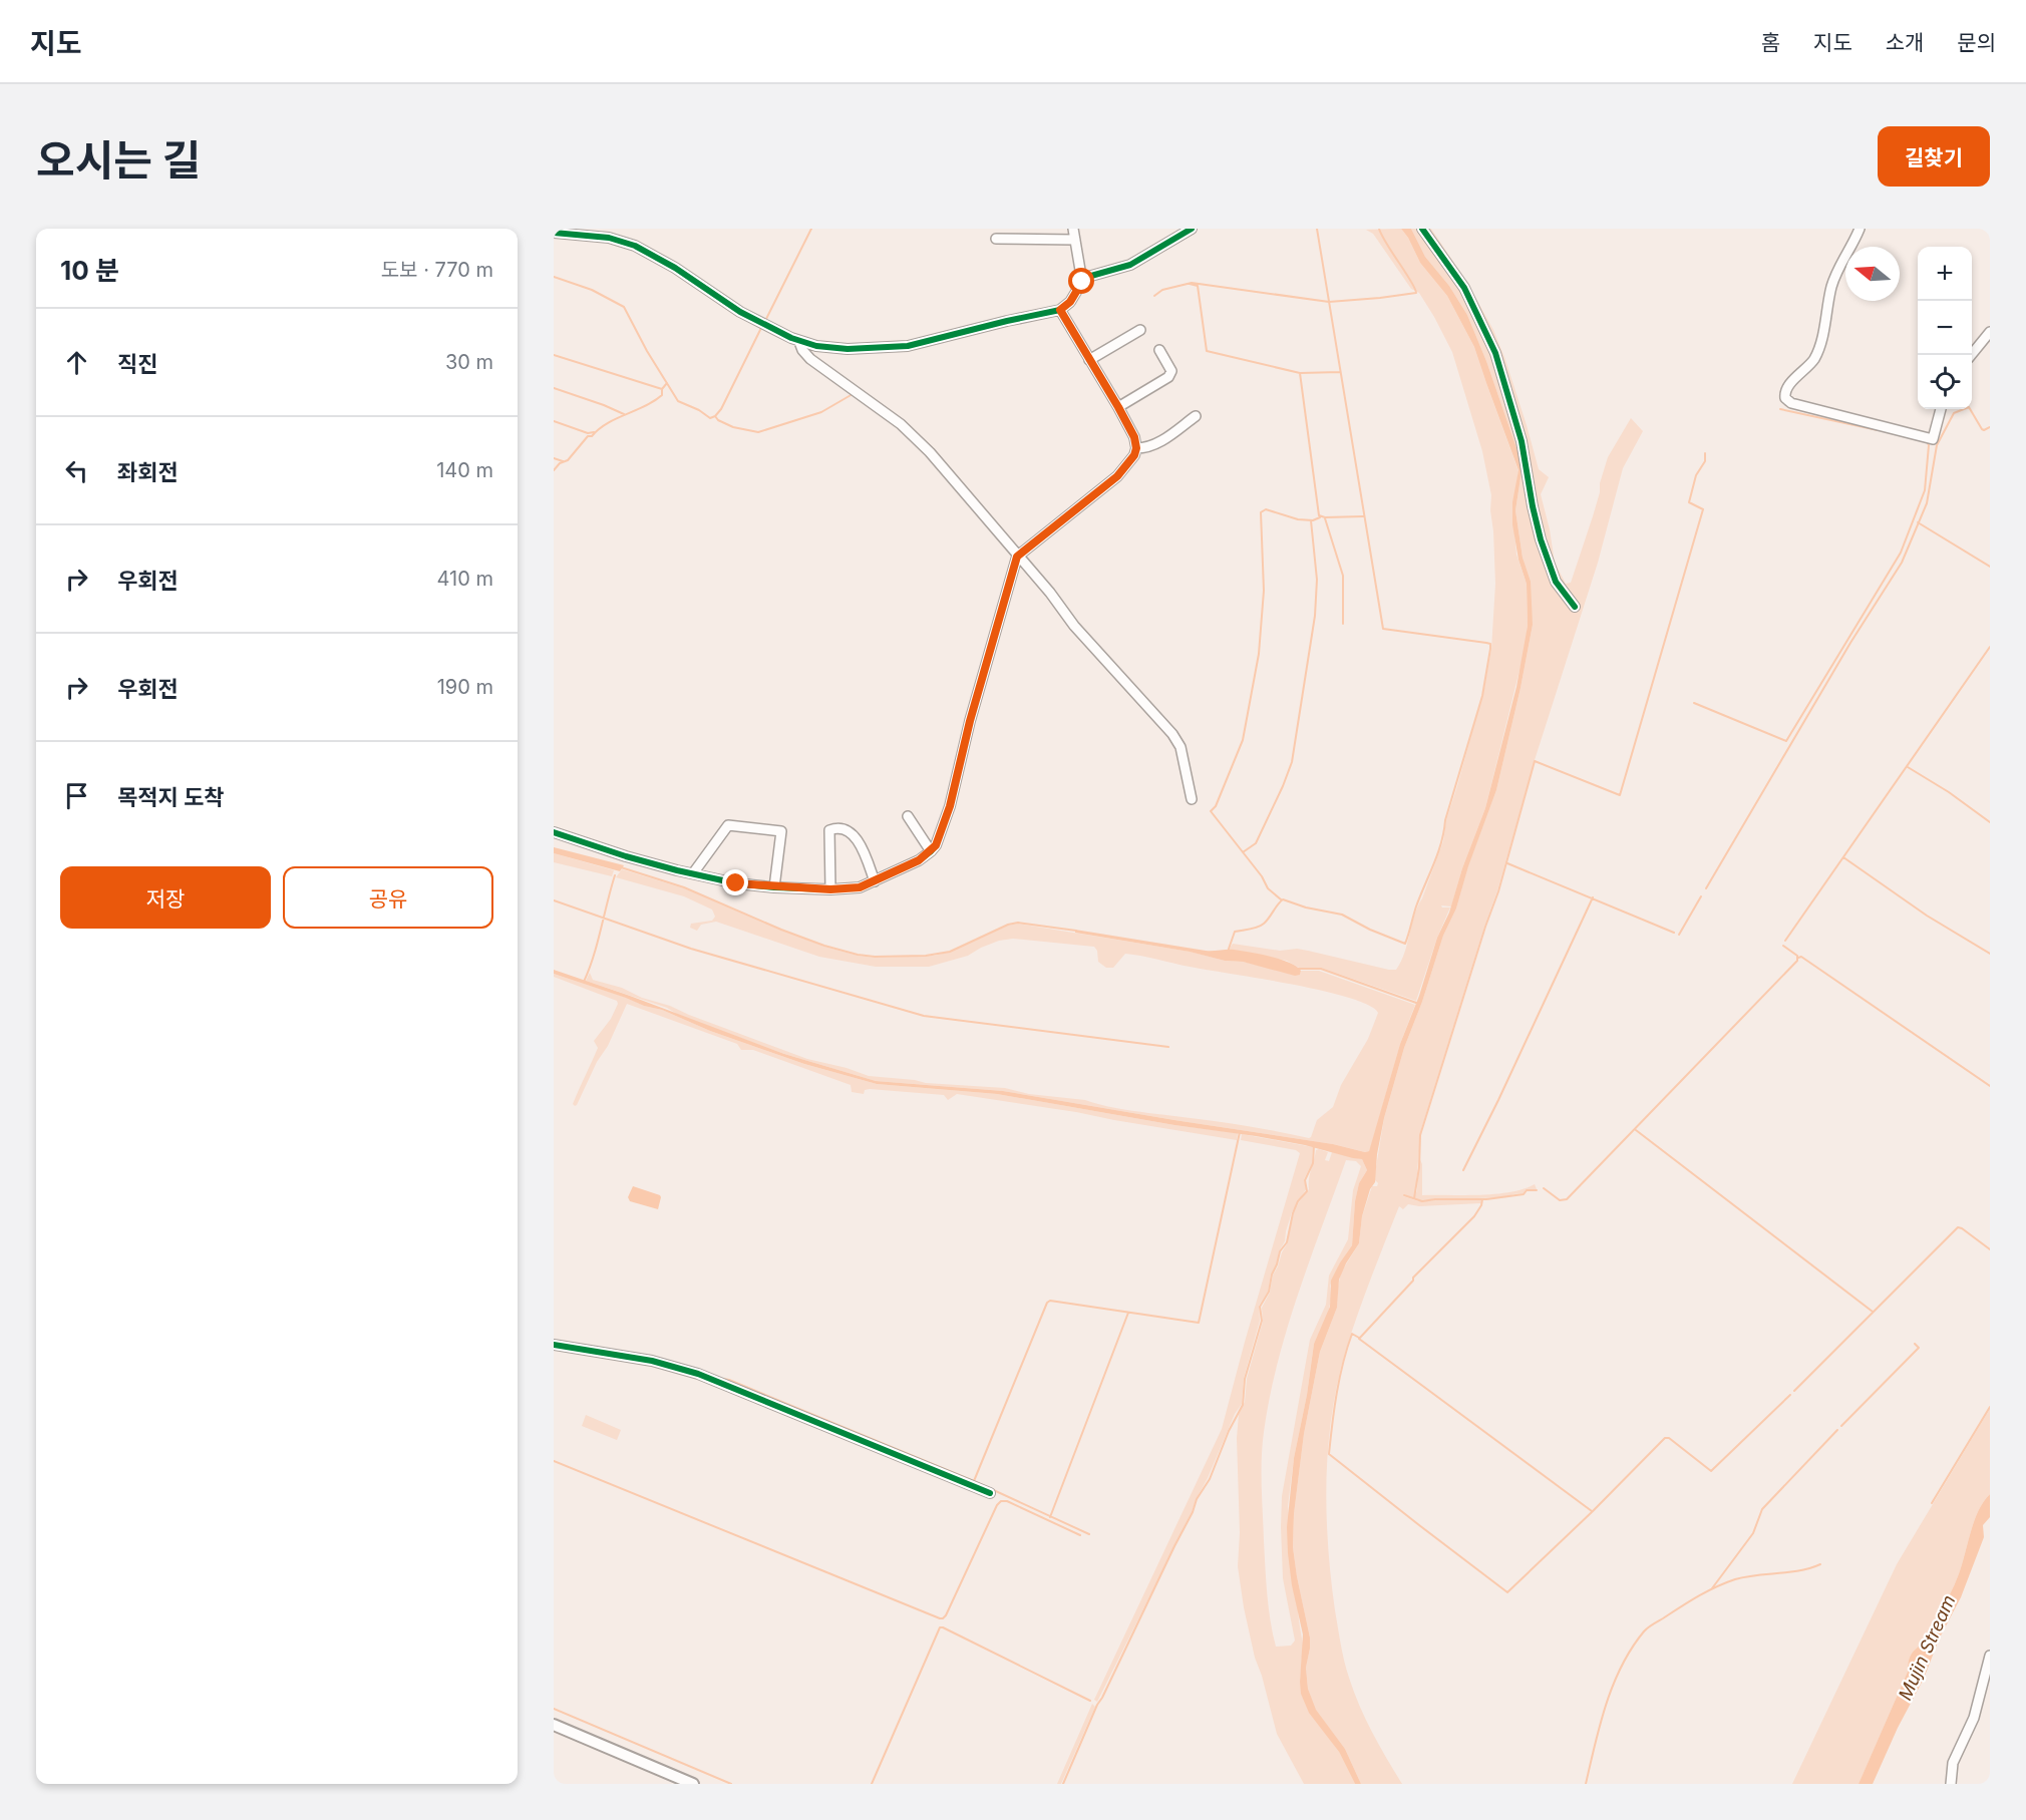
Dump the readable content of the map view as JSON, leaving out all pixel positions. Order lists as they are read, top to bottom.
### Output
{
  "water": ["Mujin Stream"],
  "north": "left",
  "page": {
    "header": "지도",
    "nav": [
      "홈",
      "지도",
      "소개",
      "문의"
    ],
    "title": "오시는 길",
    "buttons": [
      "길찾기",
      ["저장", "공유"]
    ],
    "heading": ["10 분", "도보 · 770 m"],
    "map_buttons": ["+", "−"],
    "list": [
      ["직진", "30 m"],
      ["좌회전", "140 m"],
      ["우회전", "410 m"],
      ["우회전", "190 m"],
      "목적지 도착"
    ]
  }
}
